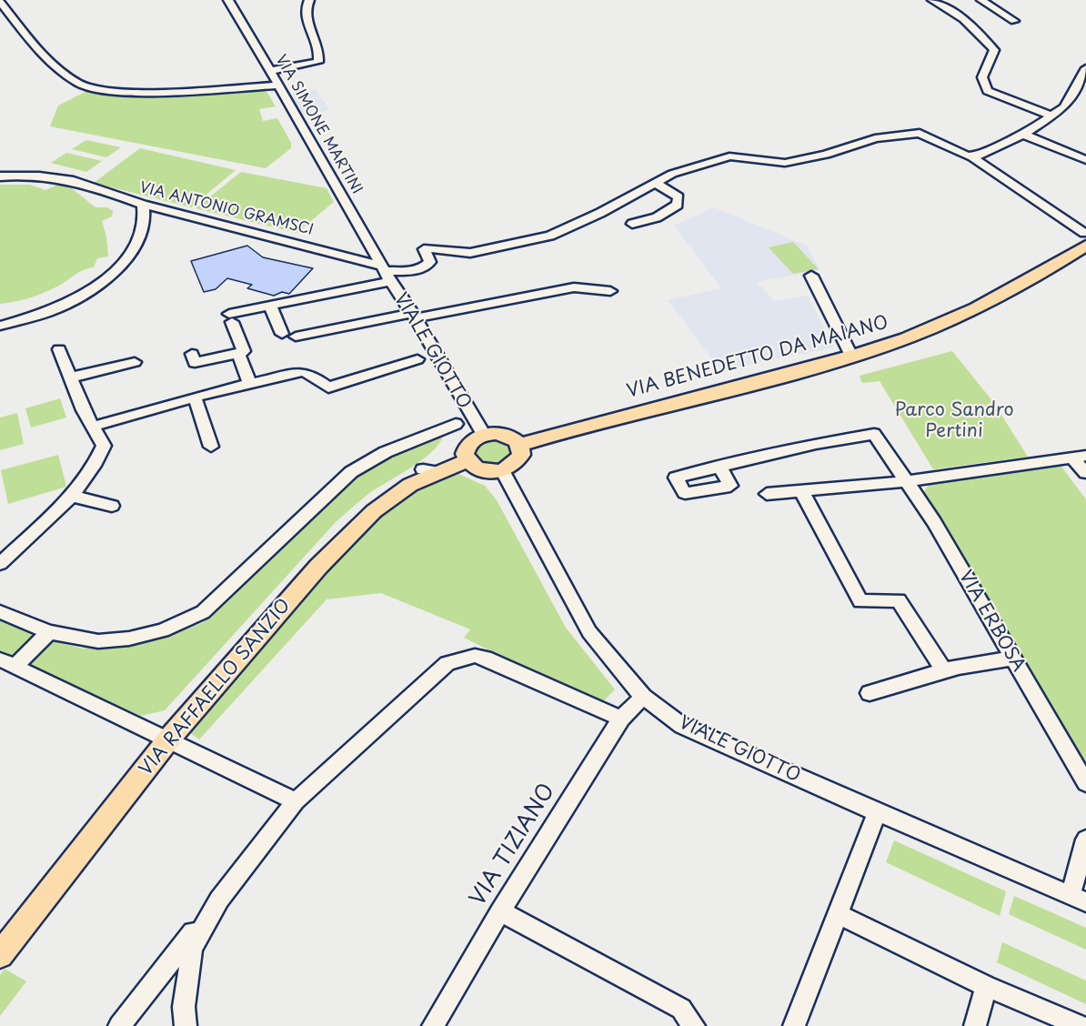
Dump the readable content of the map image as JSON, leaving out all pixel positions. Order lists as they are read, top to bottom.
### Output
{
  "streets": {
    "main road": ["VIA BENEDETTO DA MAIANO", "VIA RAFFAELLO SANZIO"],
    "street": [
      "VIA SIMONE MARTINI",
      "VIA ANTONIO GRAMSCI",
      "VIALE GIOTTO",
      "VIA ERBOSA",
      "VIA TIZIANO"
    ]
  },
  "crossings": [
    ["VIA SIMONE MARTINI", "VIA ANTONIO GRAMSCI"],
    ["VIA SIMONE MARTINI", "VIALE GIOTTO"],
    ["VIA ANTONIO GRAMSCI", "VIALE GIOTTO"],
    ["VIALE GIOTTO", "VIA BENEDETTO DA MAIANO"],
    ["VIALE GIOTTO", "VIA RAFFAELLO SANZIO"],
    ["VIALE GIOTTO", "VIA TIZIANO"],
    ["VIA BENEDETTO DA MAIANO", "VIA RAFFAELLO SANZIO"]
  ],
  "parks": ["Parco Sandro Pertini"]
}
